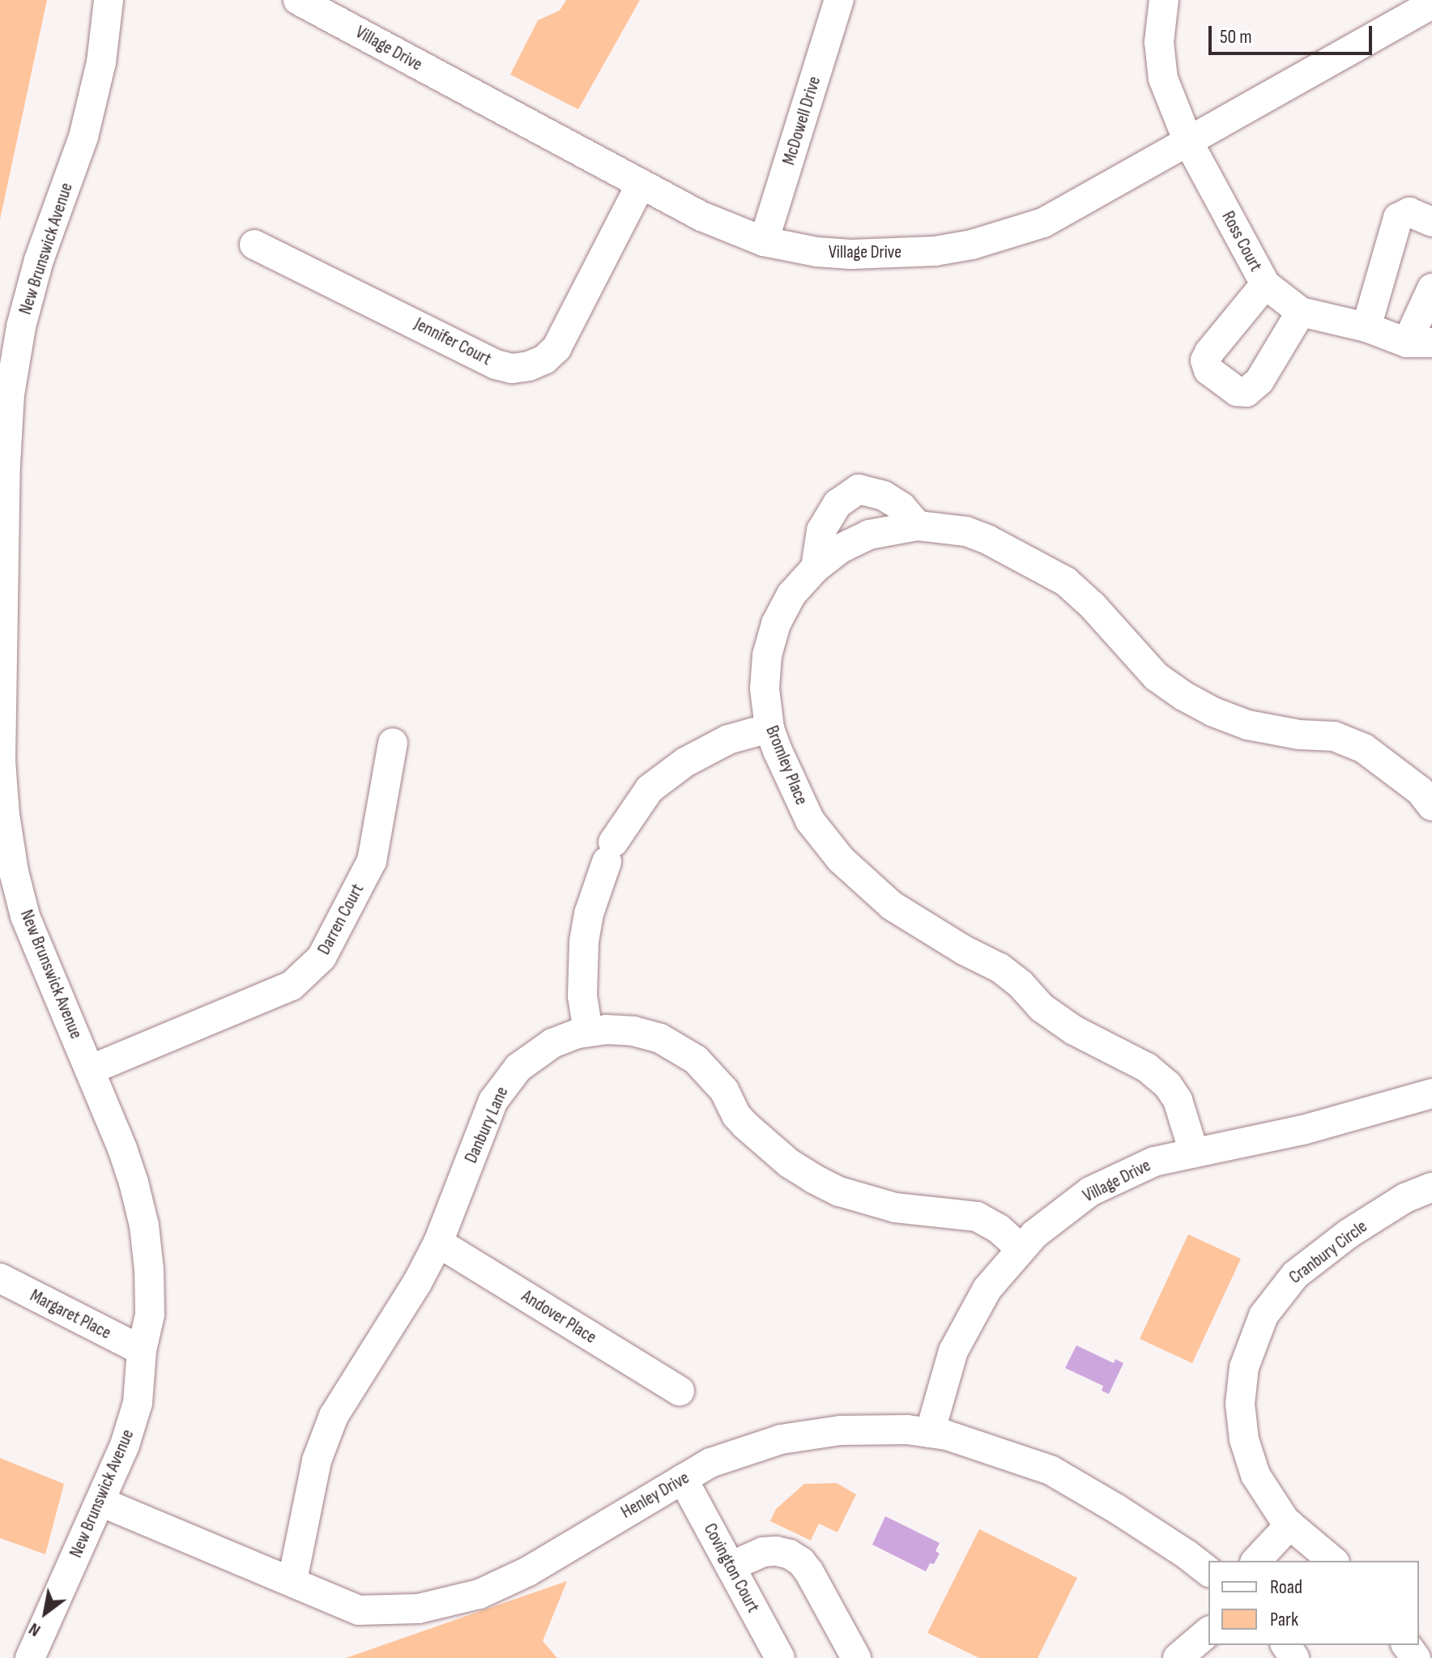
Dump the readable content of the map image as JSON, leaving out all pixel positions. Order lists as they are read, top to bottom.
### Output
{
  "streets": {
    "street": [
      "Village Drive",
      "McDowell Drive",
      "Ross Court",
      "New Brunswick Avenue",
      "Jennifer Court",
      "Bromley Place",
      "Darren Court",
      "Danbury Lane",
      "Cranbury Circle",
      "Margaret Place",
      "Andover Place",
      "Henley Drive",
      "Covington Court"
    ]
  },
  "crossings": [
    ["Village Drive", "McDowell Drive"],
    ["Village Drive", "Ross Court"],
    ["Village Drive", "Jennifer Court"],
    ["Village Drive", "Bromley Place"],
    ["Village Drive", "Danbury Lane"],
    ["Village Drive", "Henley Drive"],
    ["New Brunswick Avenue", "Darren Court"],
    ["New Brunswick Avenue", "Margaret Place"],
    ["New Brunswick Avenue", "Henley Drive"],
    ["Danbury Lane", "Andover Place"],
    ["Danbury Lane", "Henley Drive"],
    ["Henley Drive", "Covington Court"]
  ],
  "legend": ["Road", "Park"],
  "scale_bar": "50 m",
  "north": "bottom left"
}
